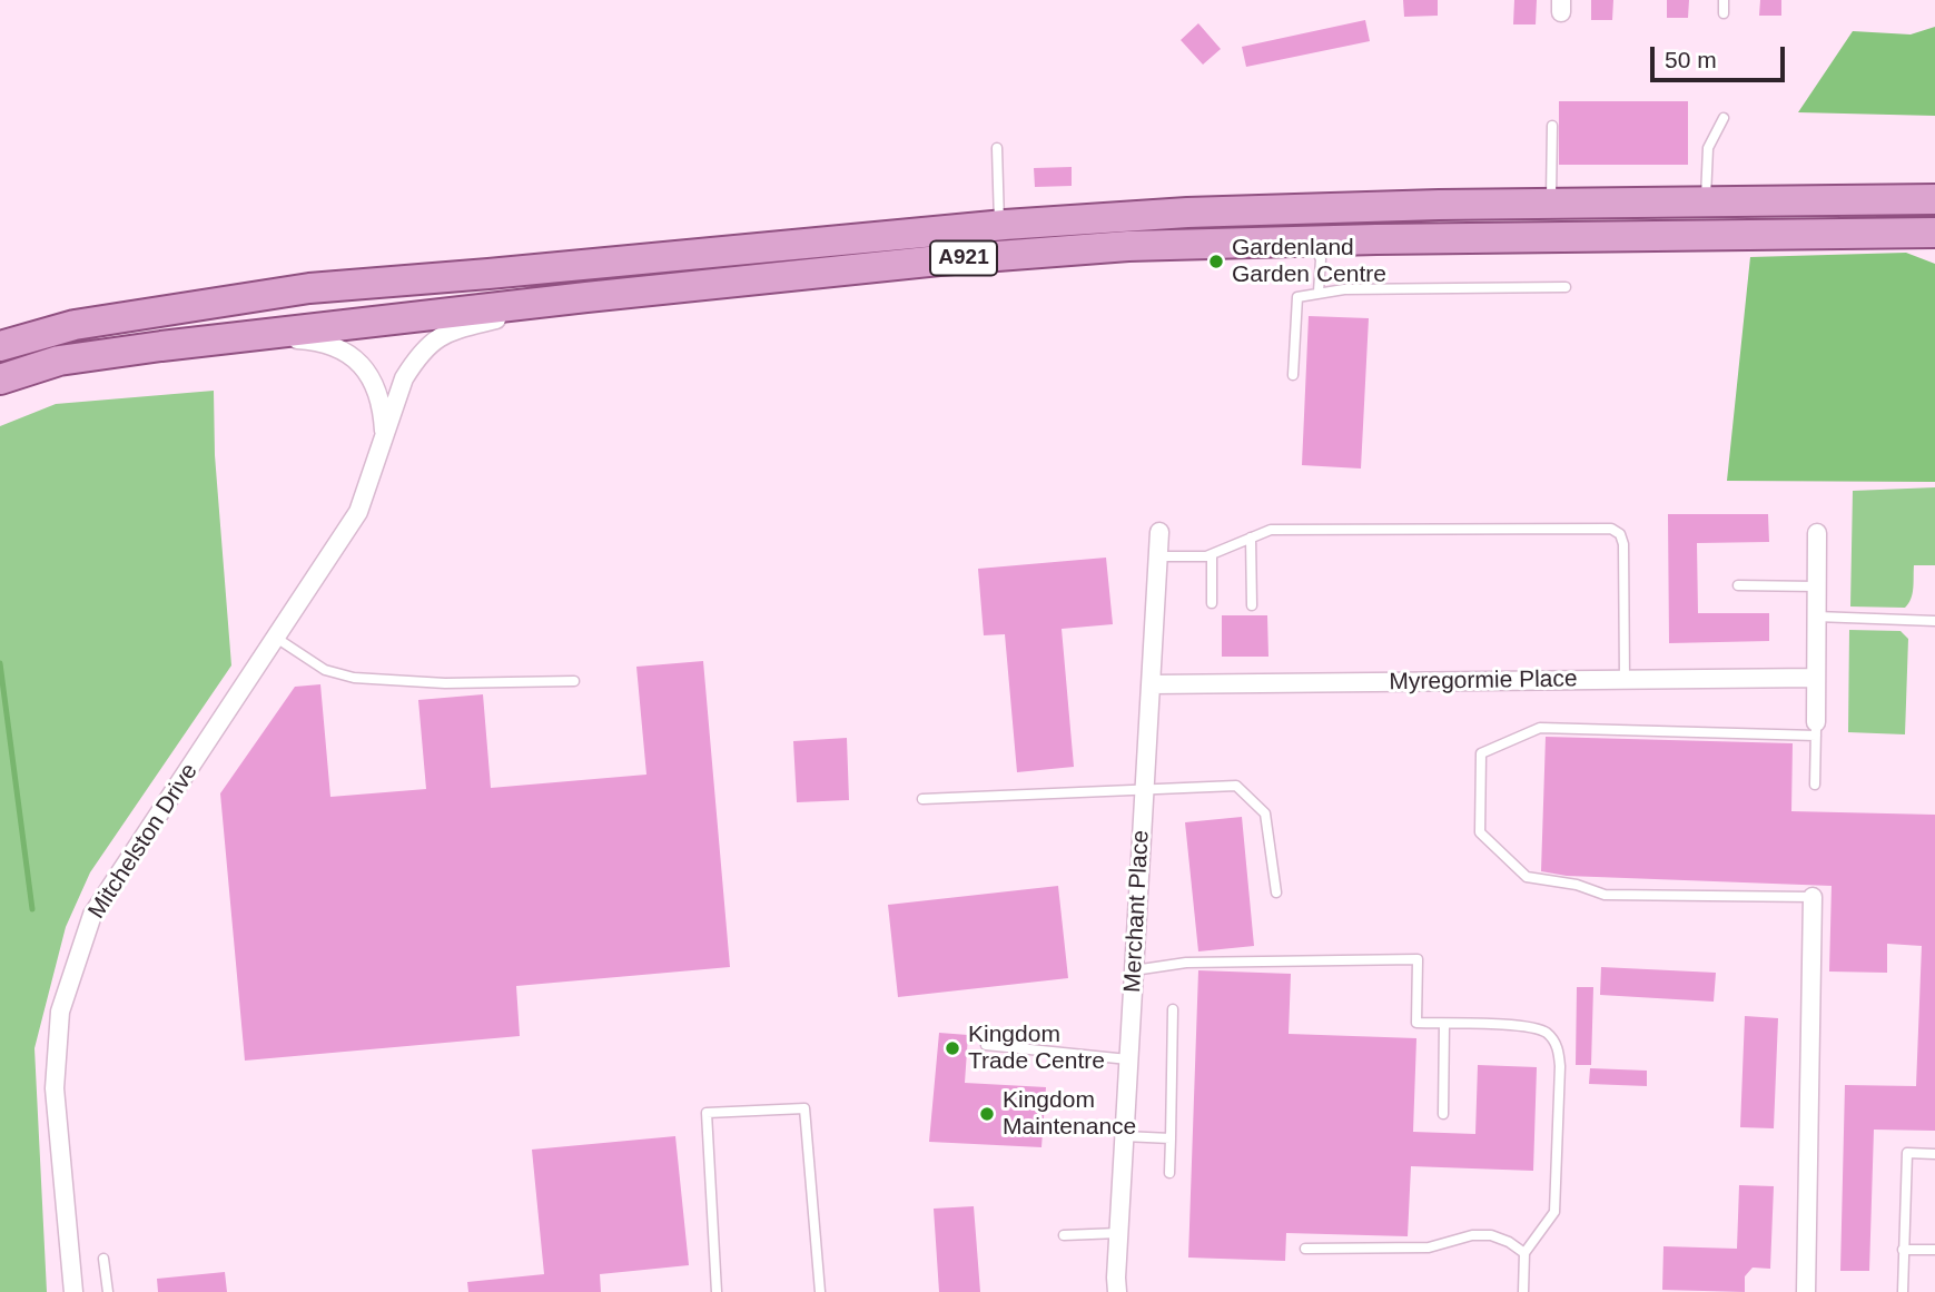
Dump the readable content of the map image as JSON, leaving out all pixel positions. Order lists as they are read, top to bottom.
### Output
{
  "streets": {
    "main road": ["A921"],
    "street": ["Myregormie Place", "Mitchelston Drive", "Merchant Place"]
  },
  "crossings": [
    ["A921", "Mitchelston Drive"],
    ["Myregormie Place", "Merchant Place"]
  ],
  "places": ["Gardenland Garden Centre", "Kingdom Trade Centre", "Kingdom Maintenance"],
  "scale_bar": "50 m"
}
